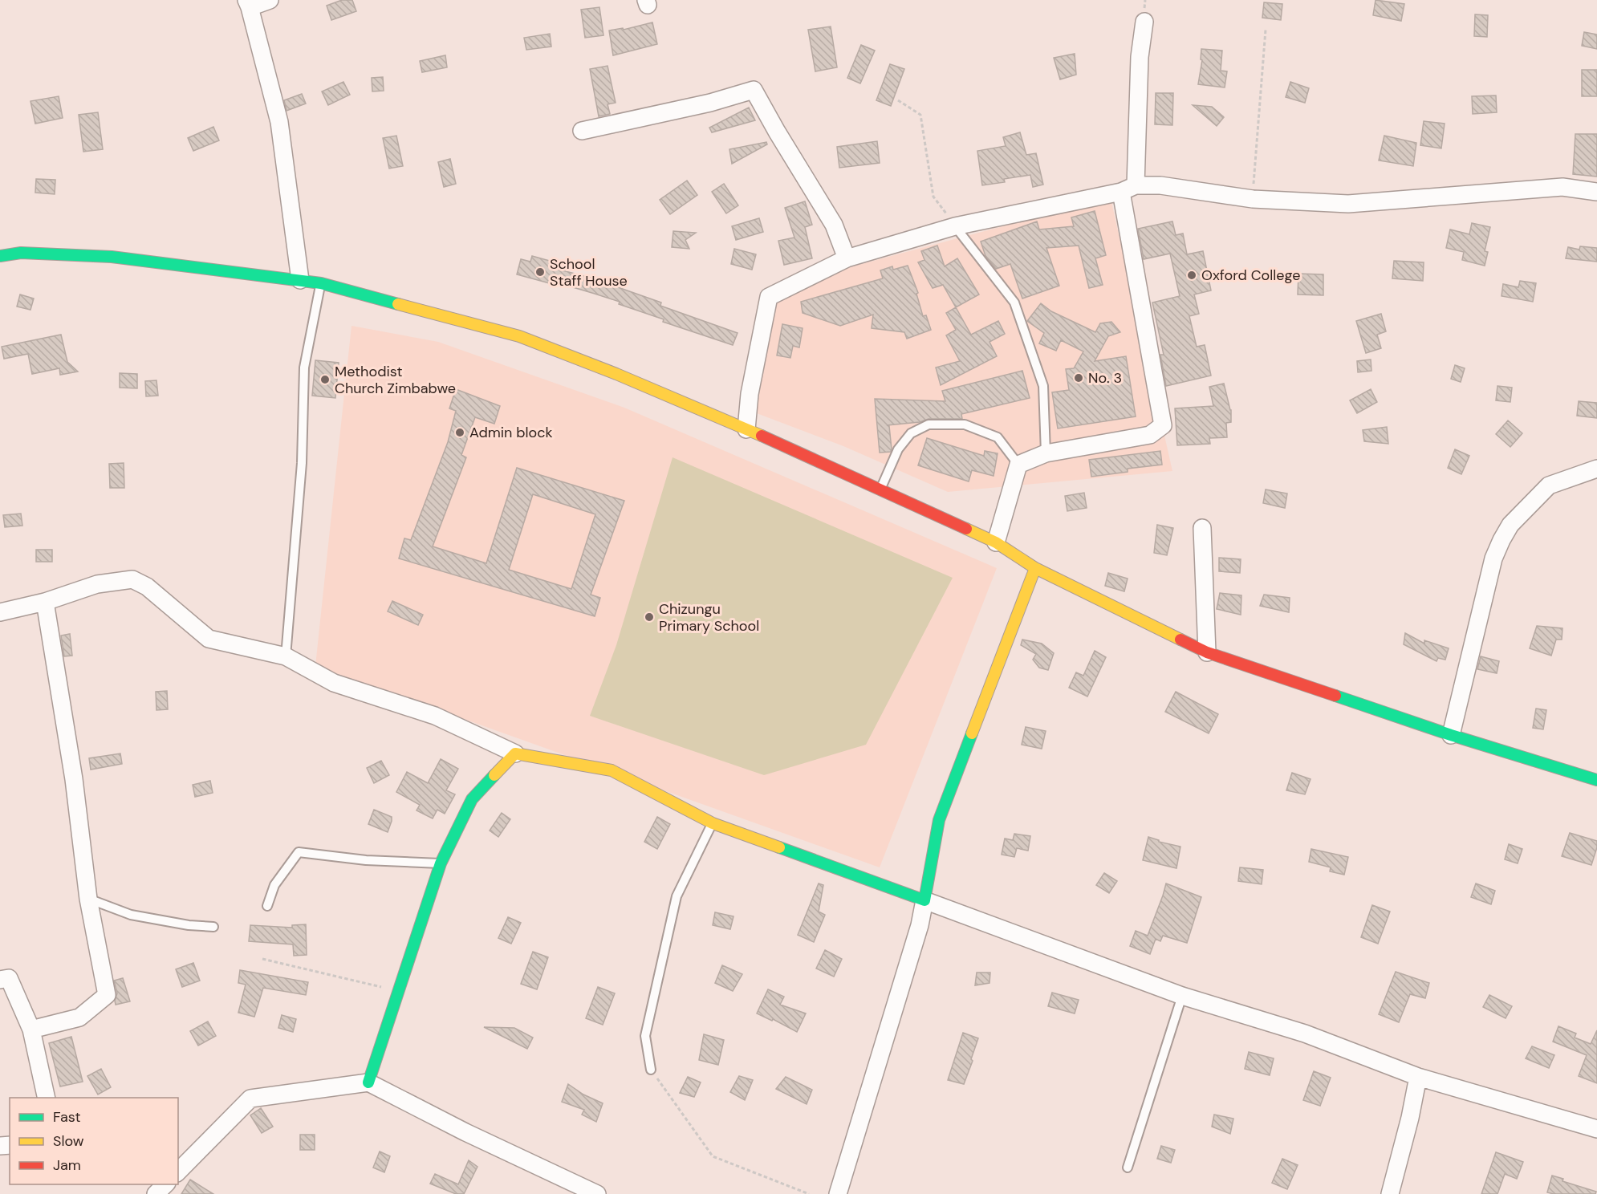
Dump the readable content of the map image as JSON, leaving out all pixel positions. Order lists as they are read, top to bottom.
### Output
{
  "places": [
    "School Staff House",
    "Oxford College",
    "No. 3",
    "Methodist Church Zimbabwe",
    "Admin block",
    "Chizungu Primary School"
  ],
  "legend": ["Fast", "Slow", "Jam"]
}
